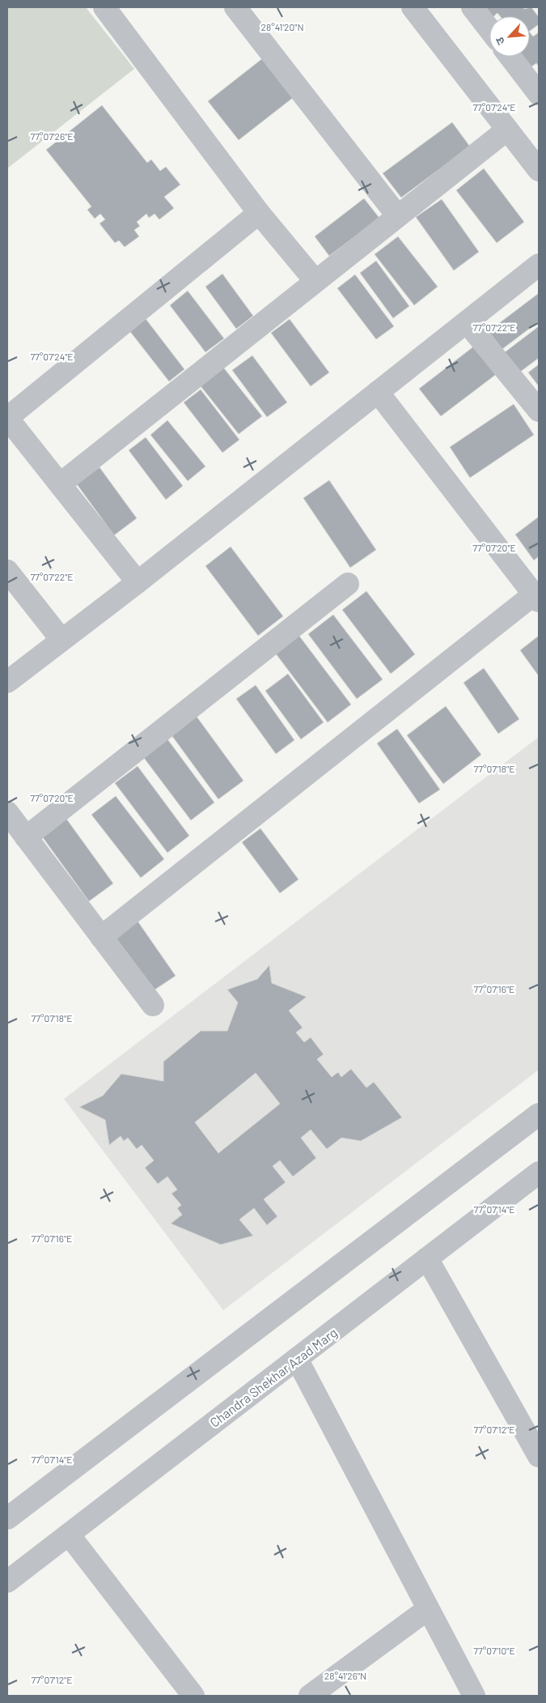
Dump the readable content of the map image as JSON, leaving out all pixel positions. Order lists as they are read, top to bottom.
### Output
{
  "streets": {
    "street": ["Chandra Shekhar Azad Marg"]
  },
  "north": "bottom left",
  "coordinates": [
    "28°41'20\"N",
    "77°07'24\"E",
    "77°07'26\"E",
    "77°07'22\"E",
    "77°07'20\"E",
    "77°07'18\"E",
    "77°07'16\"E",
    "77°07'14\"E",
    "77°07'12\"E",
    "77°07'10\"E",
    "28°41'26\"N"
  ]
}
